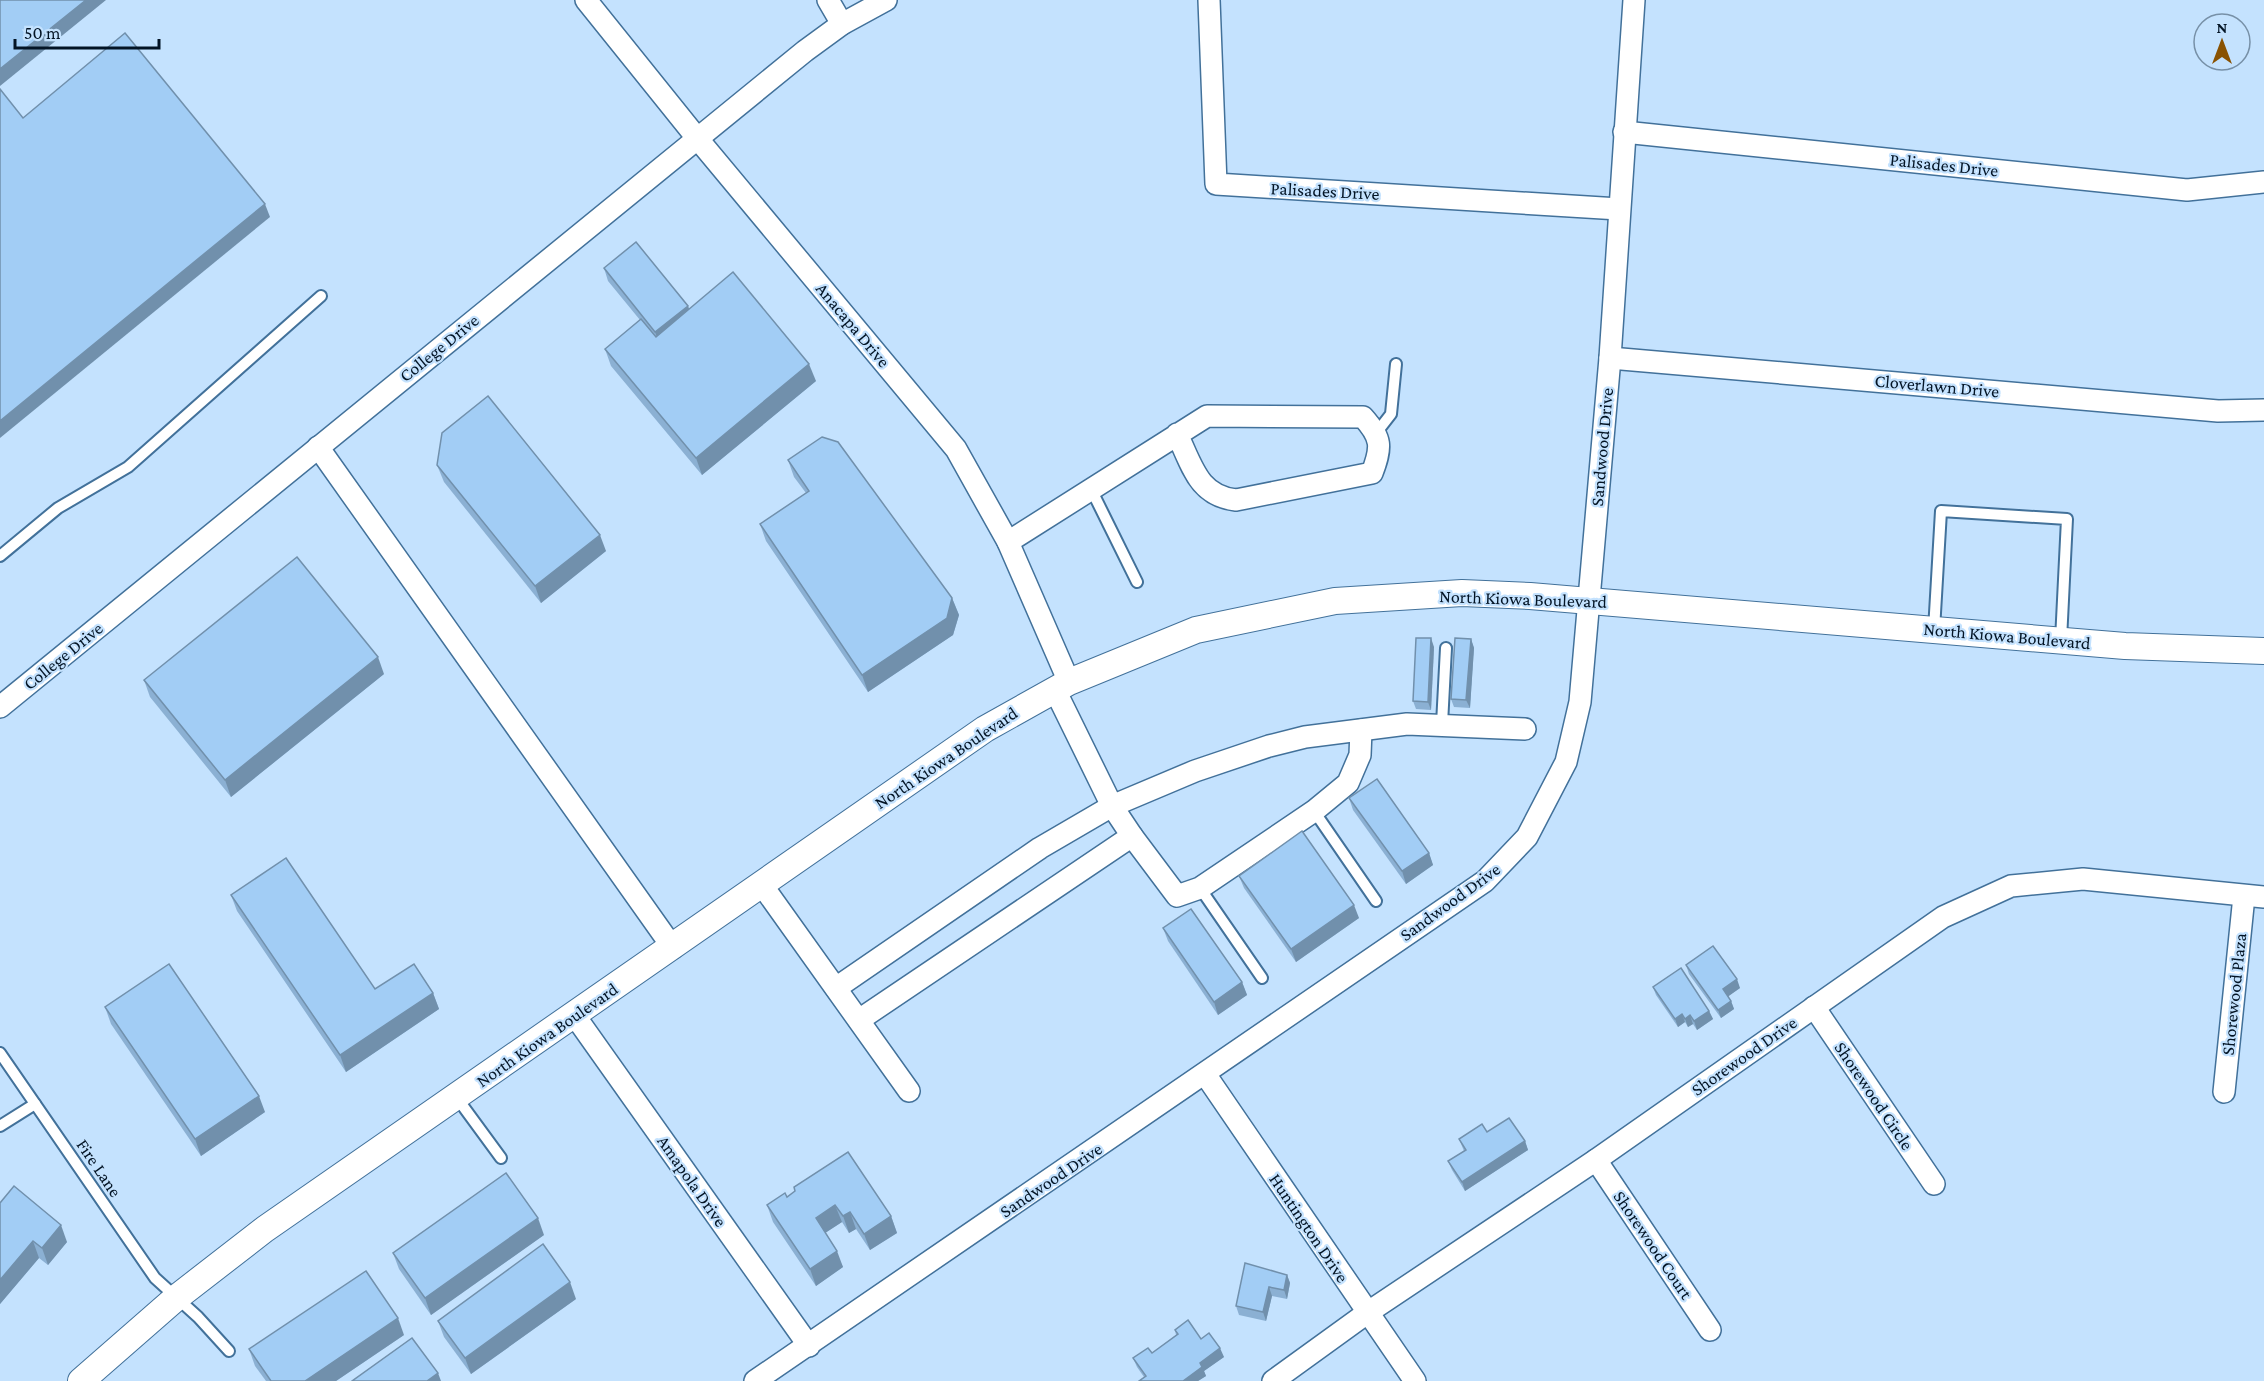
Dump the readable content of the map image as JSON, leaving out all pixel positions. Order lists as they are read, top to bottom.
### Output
{
  "streets": {
    "street": [
      "Palisades Drive",
      "Anacapa Drive",
      "College Drive",
      "Cloverlawn Drive",
      "Sandwood Drive",
      "North Kiowa Boulevard",
      "Shorewood Plaza",
      "Shorewood Drive",
      "Shorewood Circle",
      "Amapola Drive",
      "Huntington Drive",
      "Shorewood Court"
    ],
    "lane": ["Fire Lane"]
  },
  "crossings": [
    ["Palisades Drive", "Sandwood Drive"],
    ["Anacapa Drive", "College Drive"],
    ["Anacapa Drive", "North Kiowa Boulevard"],
    ["Cloverlawn Drive", "Sandwood Drive"],
    ["Sandwood Drive", "North Kiowa Boulevard"],
    ["Sandwood Drive", "Amapola Drive"],
    ["Sandwood Drive", "Huntington Drive"],
    ["North Kiowa Boulevard", "Fire Lane"],
    ["North Kiowa Boulevard", "Amapola Drive"],
    ["Shorewood Plaza", "Shorewood Drive"],
    ["Shorewood Drive", "Shorewood Circle"],
    ["Shorewood Drive", "Huntington Drive"],
    ["Shorewood Drive", "Shorewood Court"]
  ],
  "scale_bar": "50 m",
  "north": "top"
}
